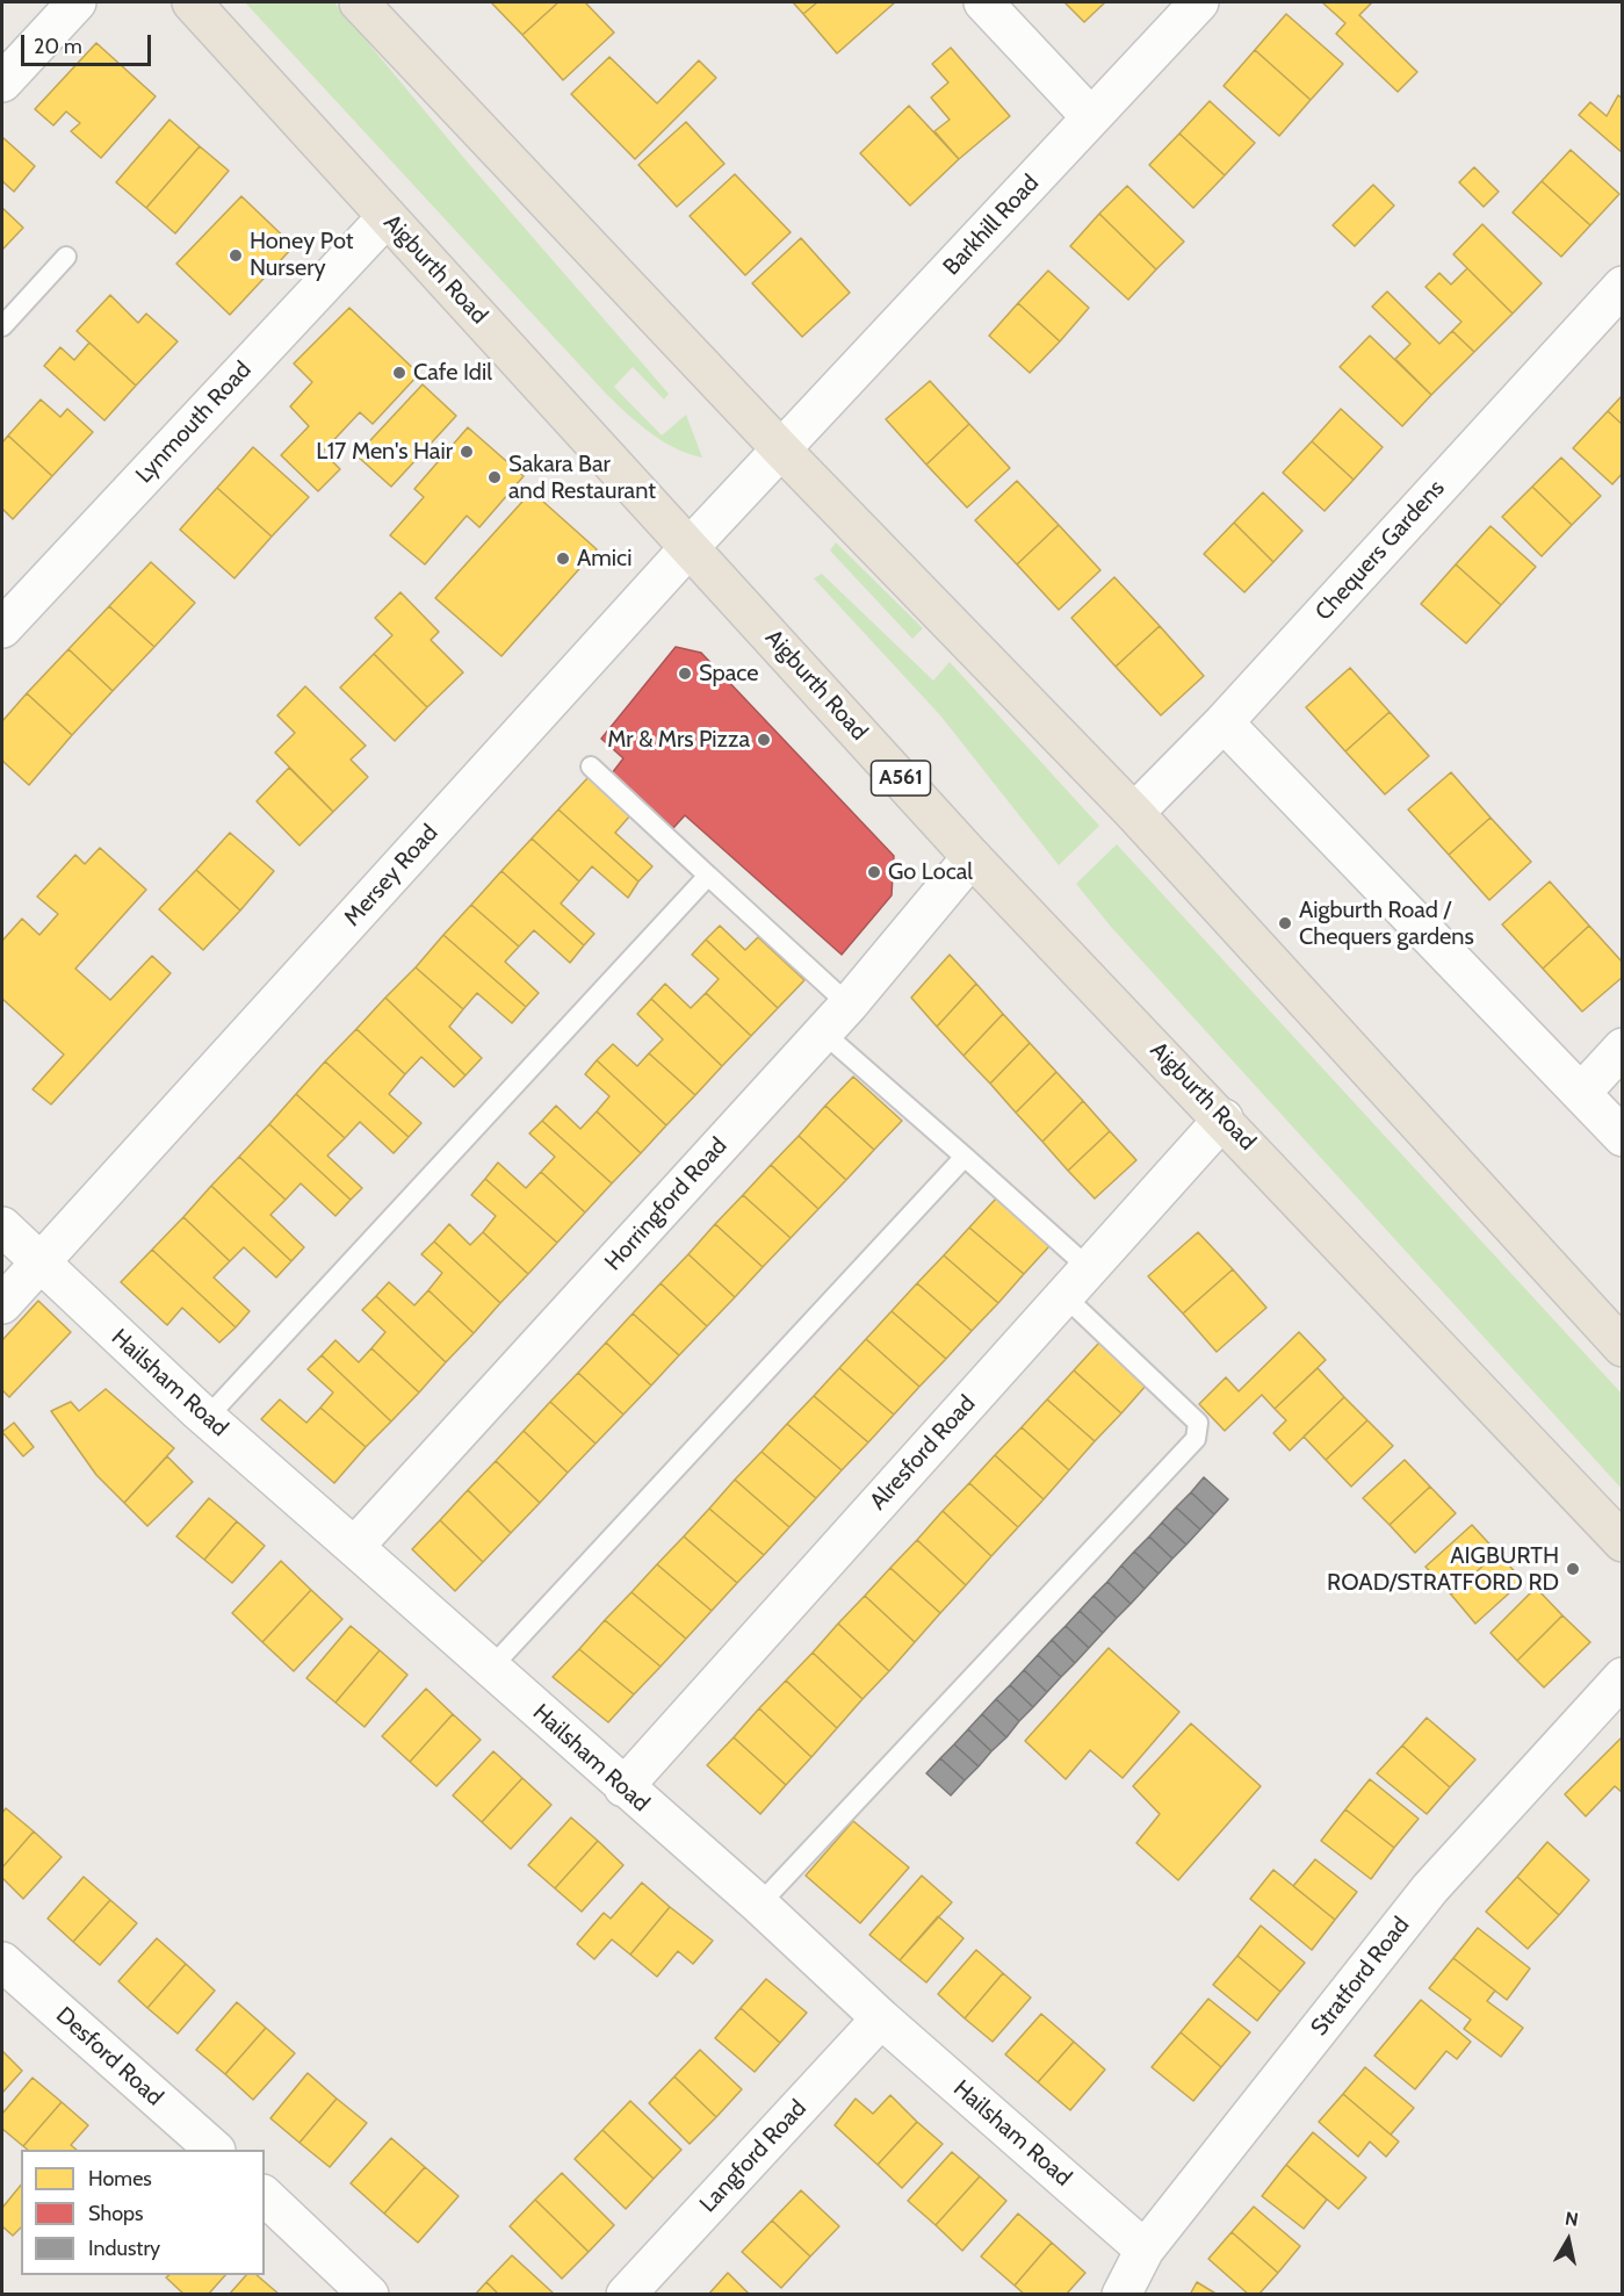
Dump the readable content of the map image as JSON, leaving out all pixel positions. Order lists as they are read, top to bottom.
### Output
{
  "streets": {
    "highway": ["Aigburth Road", "A561"],
    "street": [
      "Barkhill Road",
      "Lynmouth Road",
      "Chequers Gardens",
      "Mersey Road",
      "Horringford Road",
      "Hailsham Road",
      "Alresford Road",
      "Stratford Road",
      "Desford Road",
      "Langford Road"
    ]
  },
  "crossings": [
    ["Barkhill Road", "Mersey Road"],
    ["Aigburth Road", "Lynmouth Road"],
    ["Aigburth Road", "Mersey Road"],
    ["Aigburth Road", "Horringford Road"],
    ["Aigburth Road", "Alresford Road"],
    ["Mersey Road", "Hailsham Road"],
    ["Horringford Road", "Hailsham Road"],
    ["Hailsham Road", "Alresford Road"],
    ["Hailsham Road", "Stratford Road"],
    ["Hailsham Road", "Langford Road"]
  ],
  "places": [
    "Honey Pot Nursery",
    "Cafe Idil",
    "L17 Men's Hair",
    "Sakara Bar and Restaurant",
    "Amici",
    "Space",
    "Mr & Mrs Pizza",
    "Go Local",
    "Aigburth Road / Chequers gardens",
    "AIGBURTH ROAD/STRATFORD RD"
  ],
  "legend": ["Homes", "Shops", "Industry"],
  "scale_bar": "20 m",
  "north": "top"
}
